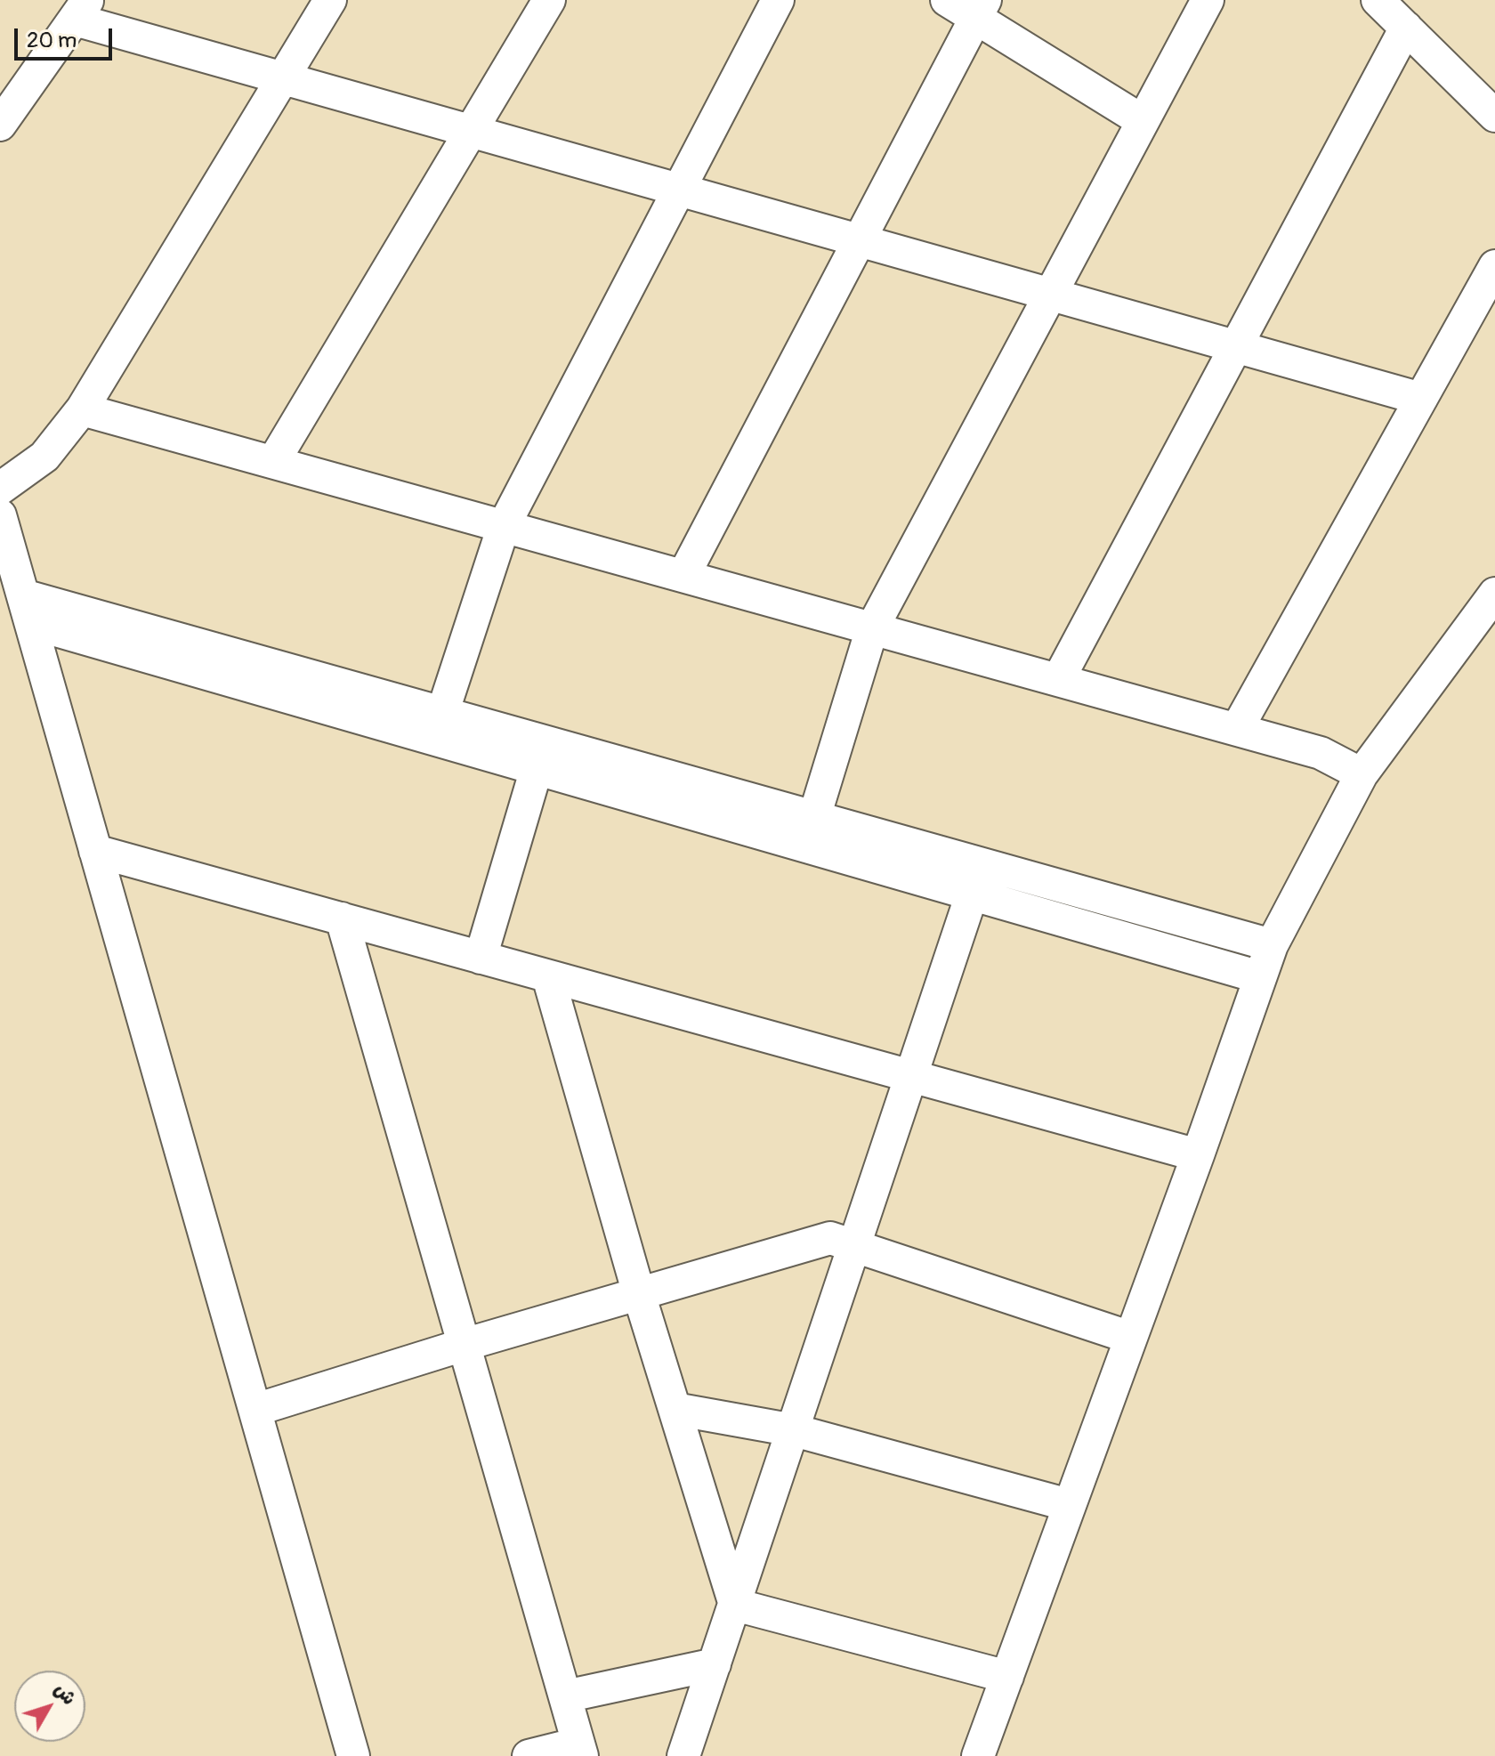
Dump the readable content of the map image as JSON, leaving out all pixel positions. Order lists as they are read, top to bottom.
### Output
{
  "scale_bar": "20 m",
  "north": "top right"
}
